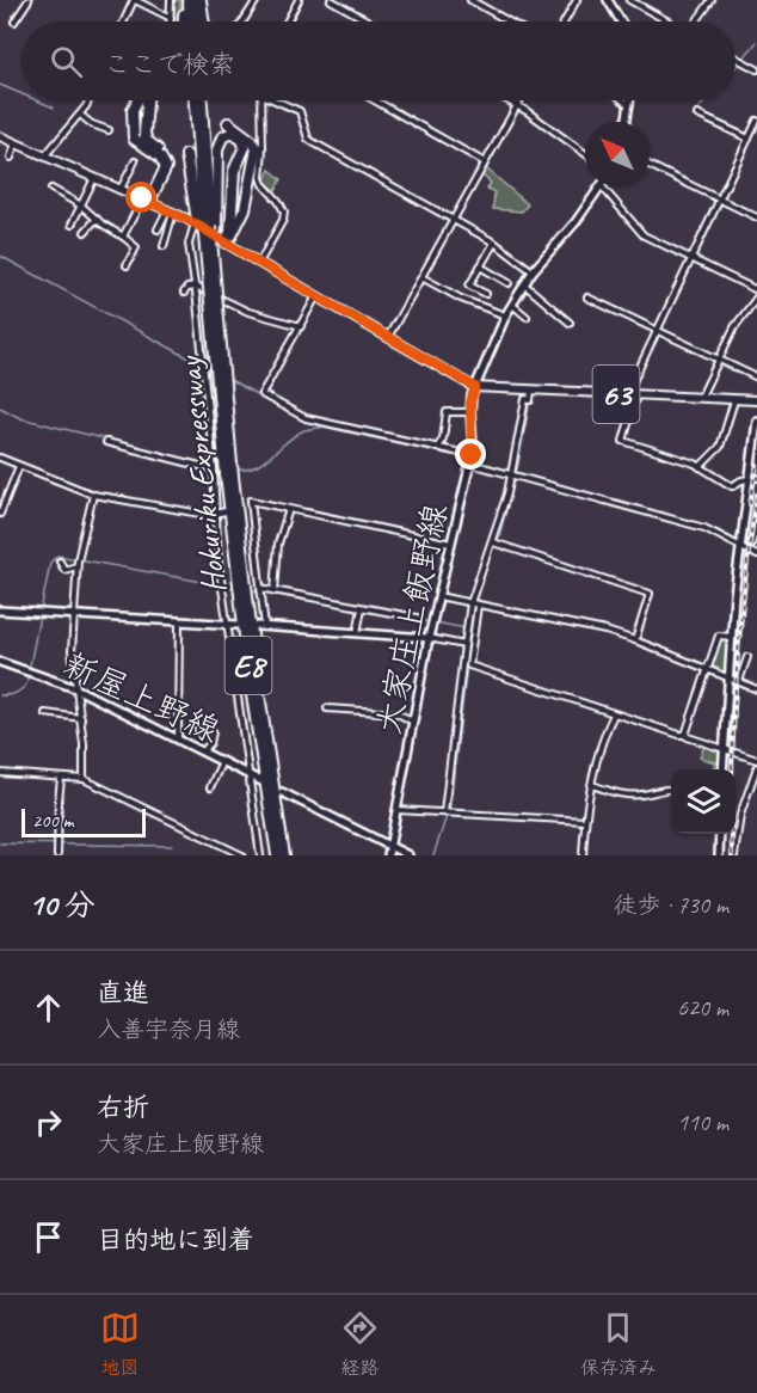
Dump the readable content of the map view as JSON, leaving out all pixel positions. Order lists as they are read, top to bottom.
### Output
{
  "streets": {
    "highway": ["Hokuriku Expressway", "E8"],
    "main road": ["63", "大家庄上飯野線", "新屋上野線"]
  },
  "crossings": [
    ["63", "Hokuriku Expressway"],
    ["63", "大家庄上飯野線"]
  ],
  "scale_bar": "200 m",
  "north": "top left",
  "page": {
    "search": "ここで検索",
    "scale": "200 m",
    "heading": ["10 分", "徒歩 · 730 m"],
    "list": [
      ["直進", "入善宇奈月線", "620 m"],
      ["右折", "大家庄上飯野線", "110 m"],
      "目的地に到着"
    ],
    "nav": ["地図", "経路", "保存済み"]
  }
}
